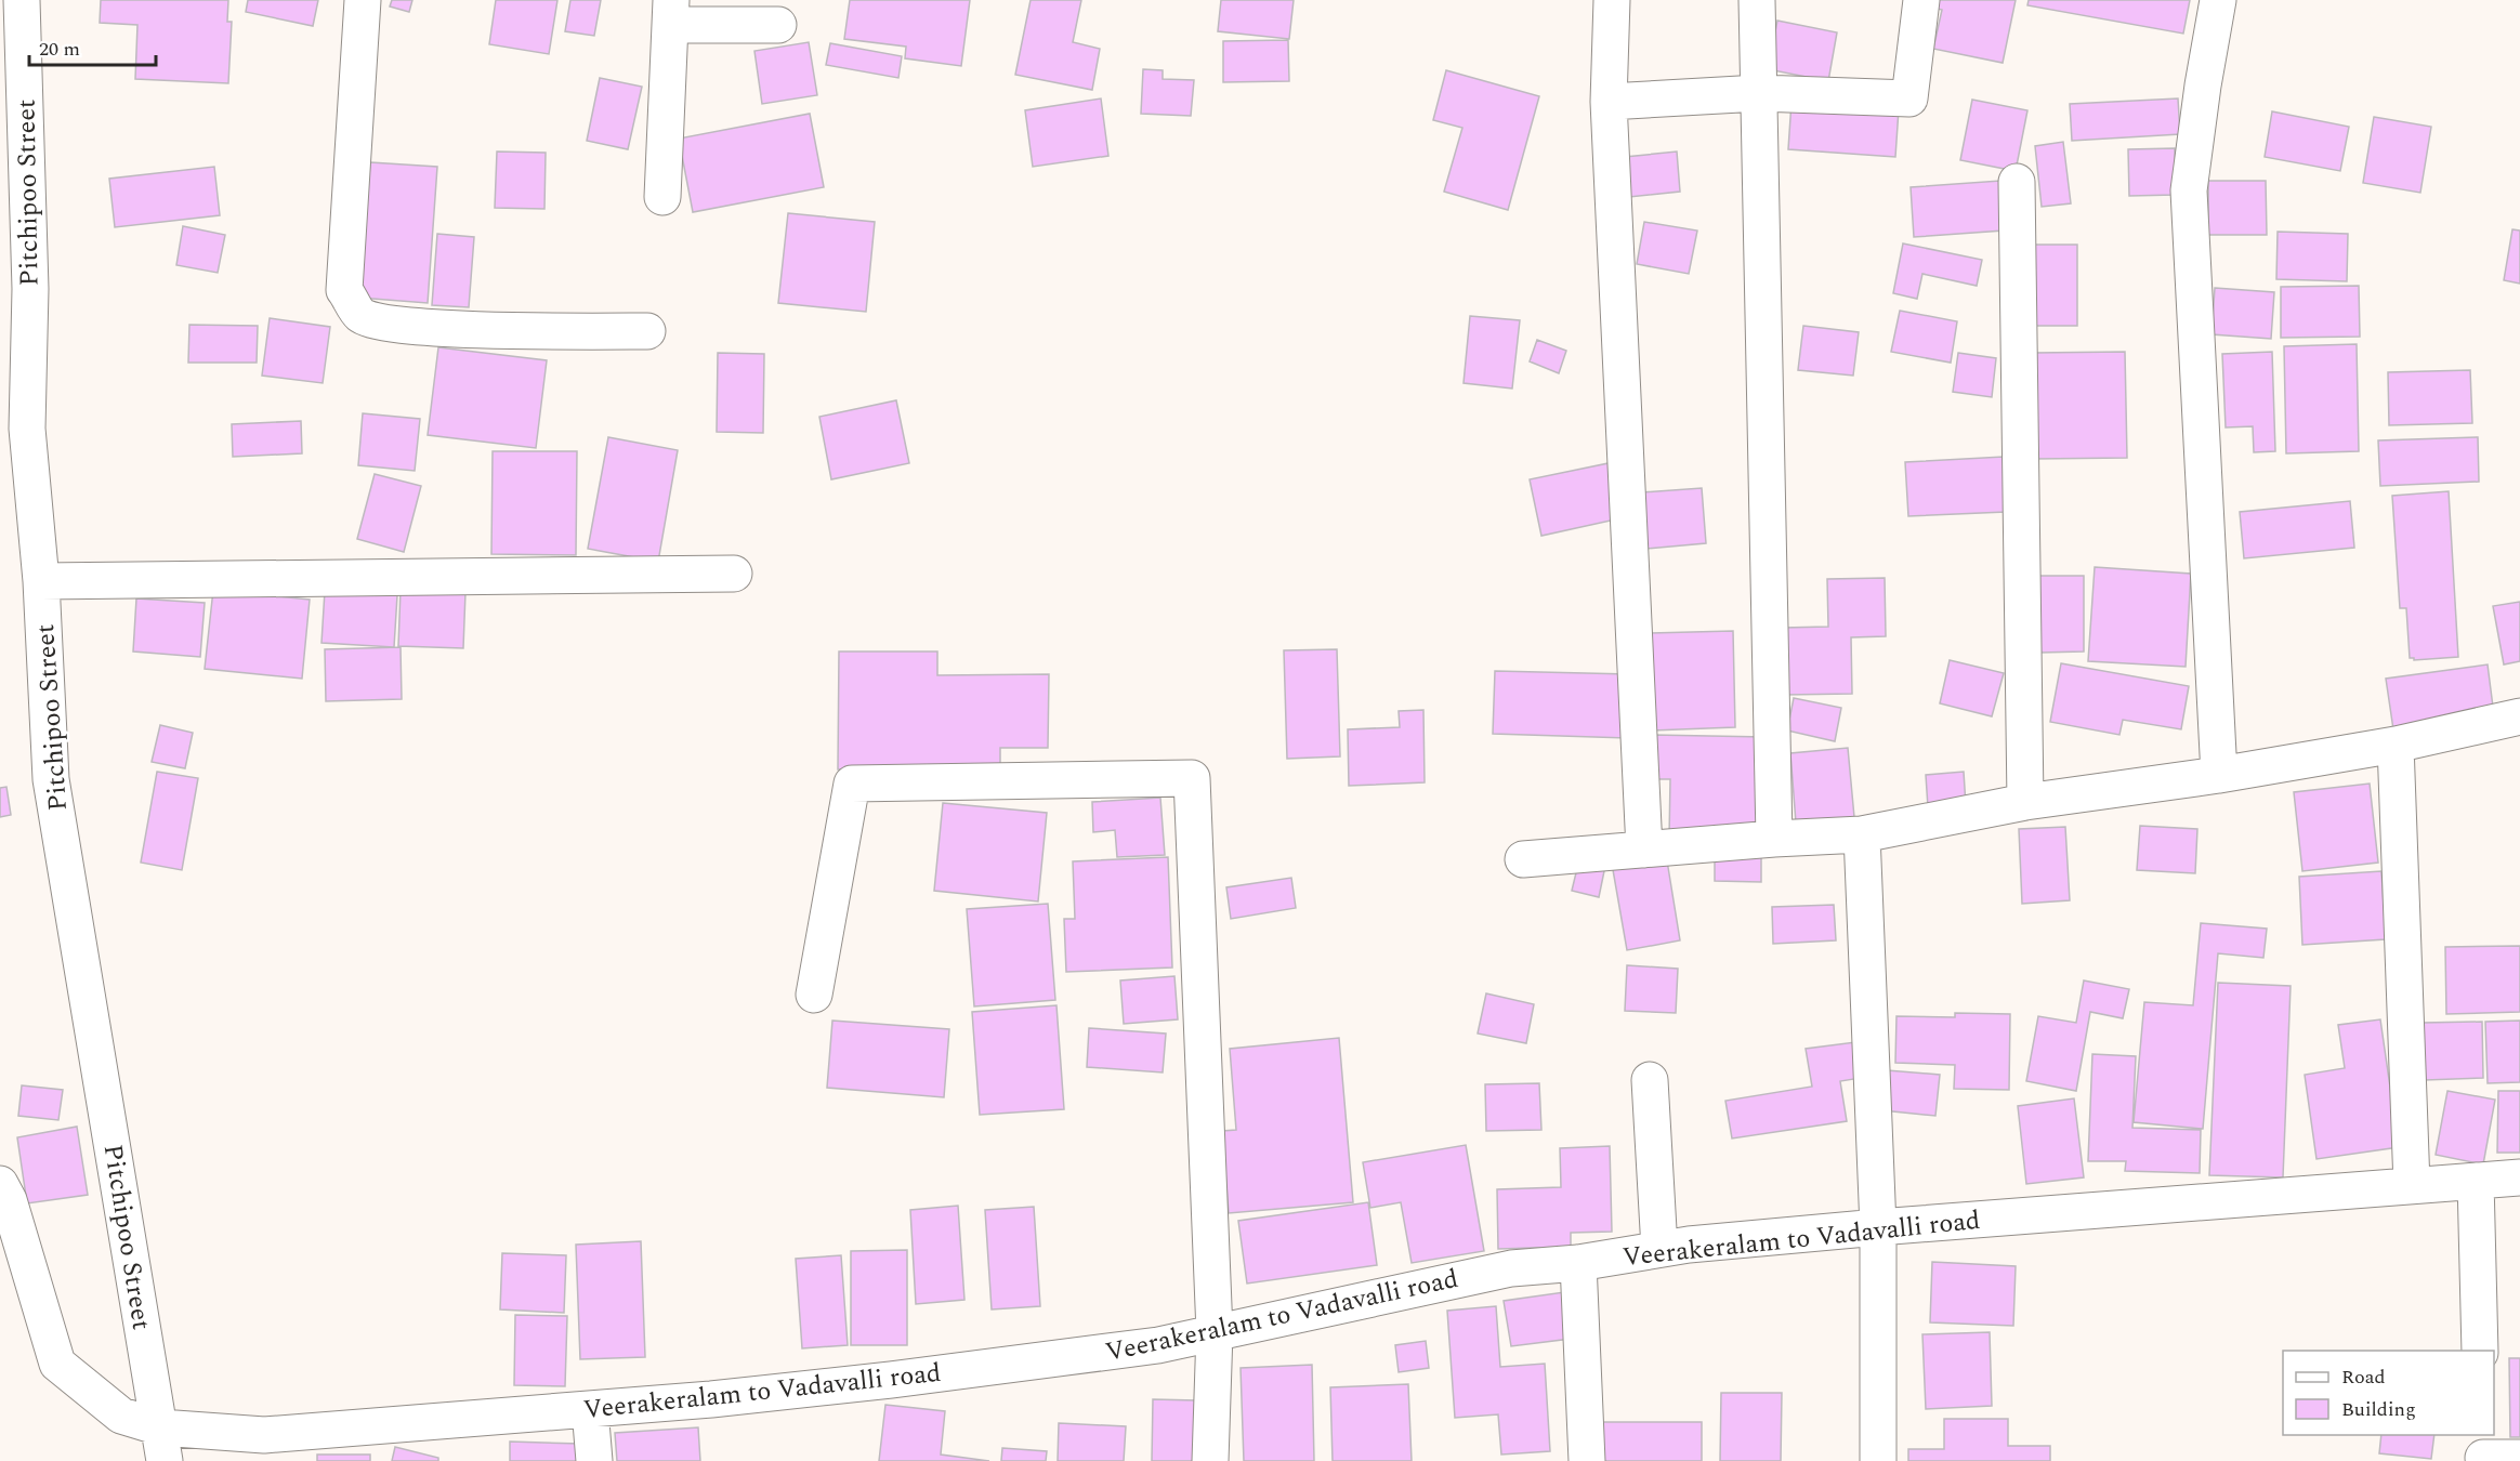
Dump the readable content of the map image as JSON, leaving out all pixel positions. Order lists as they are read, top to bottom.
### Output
{
  "streets": {
    "street": ["Pitchipoo Street", "Veerakeralam to Vadavalli road"]
  },
  "crossings": [
    ["Pitchipoo Street", "Veerakeralam to Vadavalli road"]
  ],
  "legend": ["Road", "Building"],
  "scale_bar": "20 m"
}
